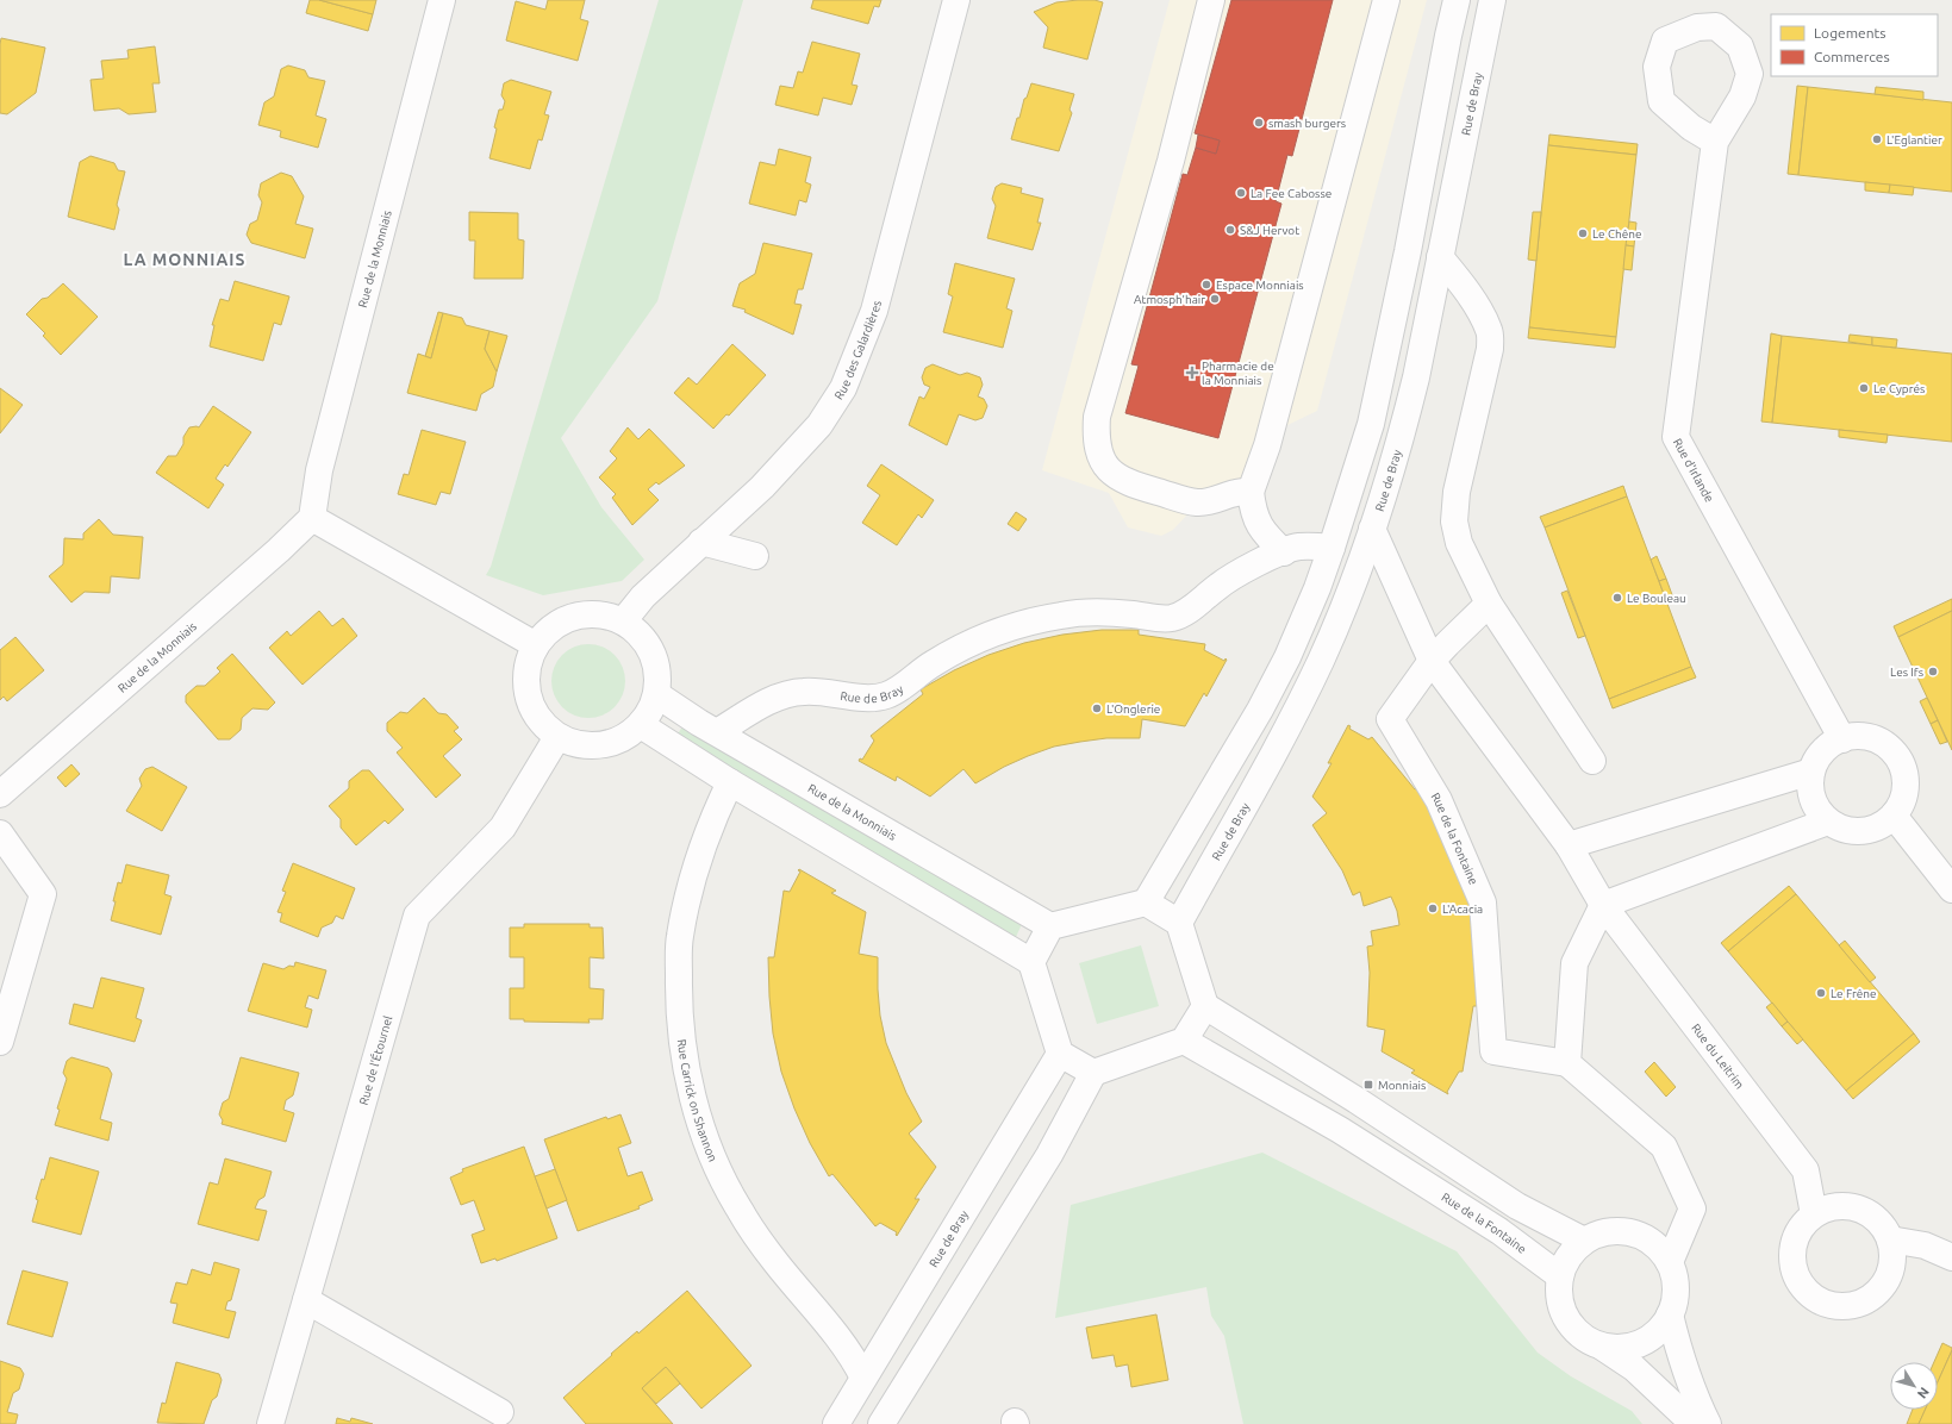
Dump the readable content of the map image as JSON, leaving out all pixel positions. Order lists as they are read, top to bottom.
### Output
{
  "streets": {
    "street": [
      "Rue de Bray",
      "Rue de la Monniais",
      "Rue des Galardières",
      "Rue d'Irlande",
      "Rue de la Fontaine",
      "Rue du Leitrim",
      "Rue de l'Étournel",
      "Rue Carrick on Shannon"
    ]
  },
  "crossings": [
    ["Rue de Bray", "Rue de la Monniais"],
    ["Rue de Bray", "Rue du Leitrim"],
    ["Rue de Bray", "Rue Carrick on Shannon"],
    ["Rue de la Monniais", "Rue des Galardières"],
    ["Rue de la Monniais", "Rue de l'Étournel"],
    ["Rue des Galardières", "Rue de l'Étournel"],
    ["Rue de la Fontaine", "Rue du Leitrim"]
  ],
  "districts": ["LA MONNIAIS"],
  "places": {
    "other": [
      "smash burgers",
      "L'Eglantier",
      "La Fee Cabosse",
      "S&J Hervot",
      "Le Chêne",
      "Espace Monniais",
      "Atmosph'hair",
      "Le Cyprés",
      "Le Bouleau",
      "Les Ifs",
      "L'Onglerie",
      "L'Acacia",
      "Le Frêne"
    ],
    "health": ["Pharmacie de la Monniais"],
    "transit": ["Monniais"]
  },
  "legend": ["Logements", "Commerces"],
  "north": "bottom right"
}
